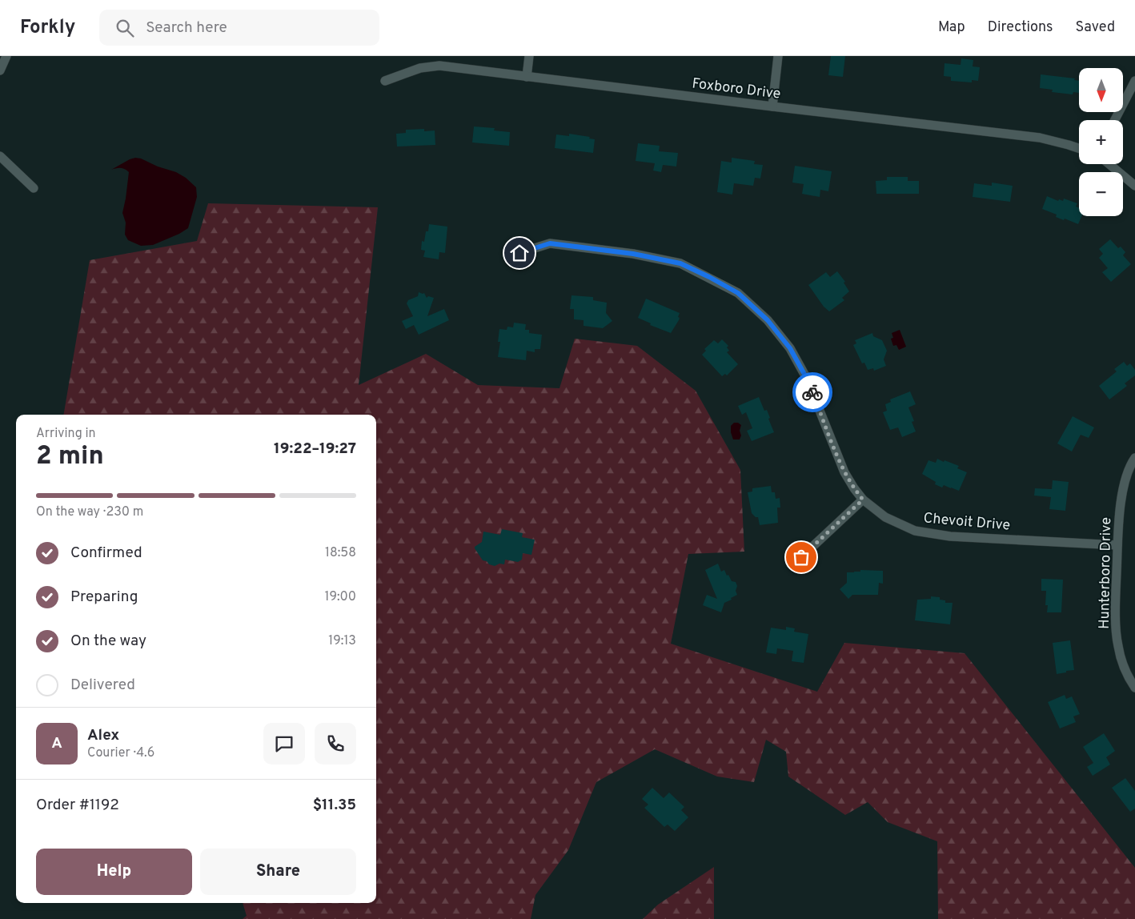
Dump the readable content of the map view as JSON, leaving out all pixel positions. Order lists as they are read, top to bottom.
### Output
{
  "streets": {
    "street": ["Foxboro Drive", "Chevoit Drive", "Hunterboro Drive"]
  },
  "crossings": [
    ["Chevoit Drive", "Hunterboro Drive"]
  ],
  "north": "bottom",
  "page": {
    "header": "Forkly",
    "search": "Search here",
    "nav": ["Map", "Directions", "Saved"],
    "map_buttons": ["+", "−"],
    "heading": ["2 min", "Arriving in", "19:22–19:27"],
    "panel": [
      "Alex",
      "Courier · 4.6",
      "Order #1192",
      "$11.35"
    ],
    "bar": "On the way · 230 m",
    "list": [
      ["Confirmed", "18:58"],
      ["Preparing", "19:00"],
      ["On the way", "19:13"],
      "Delivered"
    ],
    "round": "A",
    "buttons": ["Help", "Share"]
  }
}
